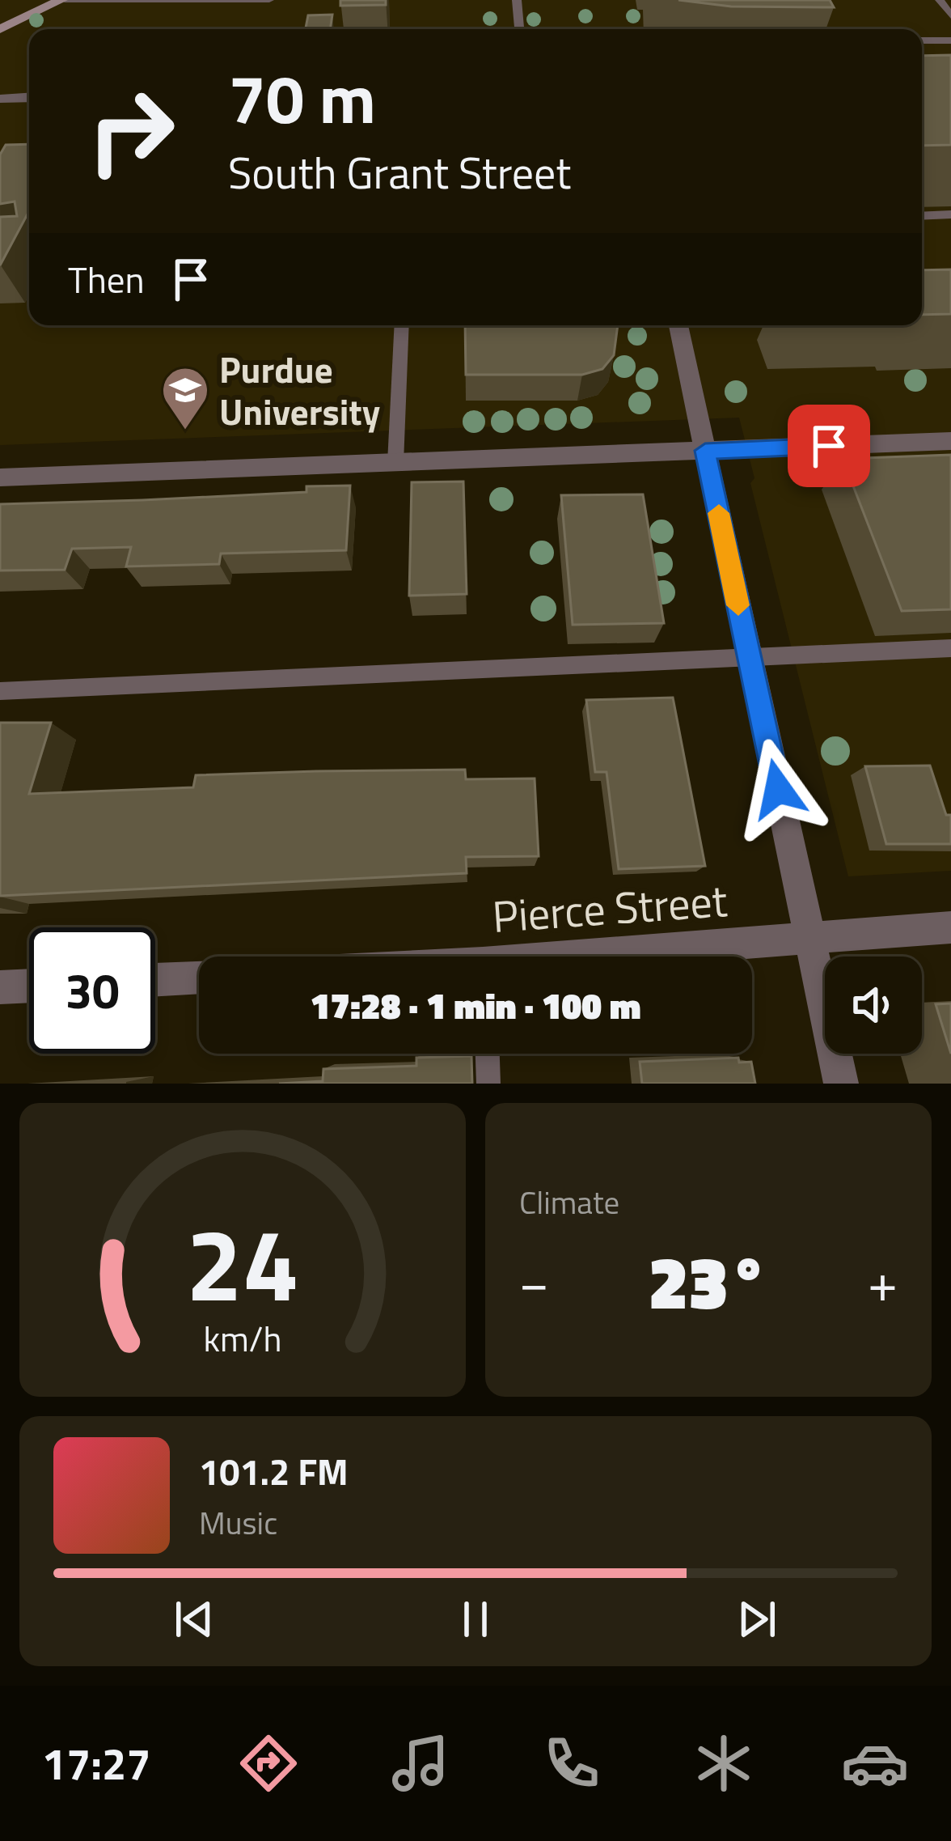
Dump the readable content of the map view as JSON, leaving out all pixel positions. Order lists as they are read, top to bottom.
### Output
{
  "streets": {
    "street": ["Pierce Street"]
  },
  "places": {
    "school or university": ["Purdue University"]
  },
  "page": {
    "turn": ["70 m", "South Grant Street"],
    "then": "Then",
    "limit": "30",
    "trip": "17:28 · 1 min · 100 m",
    "tile": "Climate",
    "heat": ["−", "23°", "+"],
    "song": ["101.2 FM", "Music"],
    "tabs": "17:27",
    "gauge": ["24", "km/h"]
  }
}
